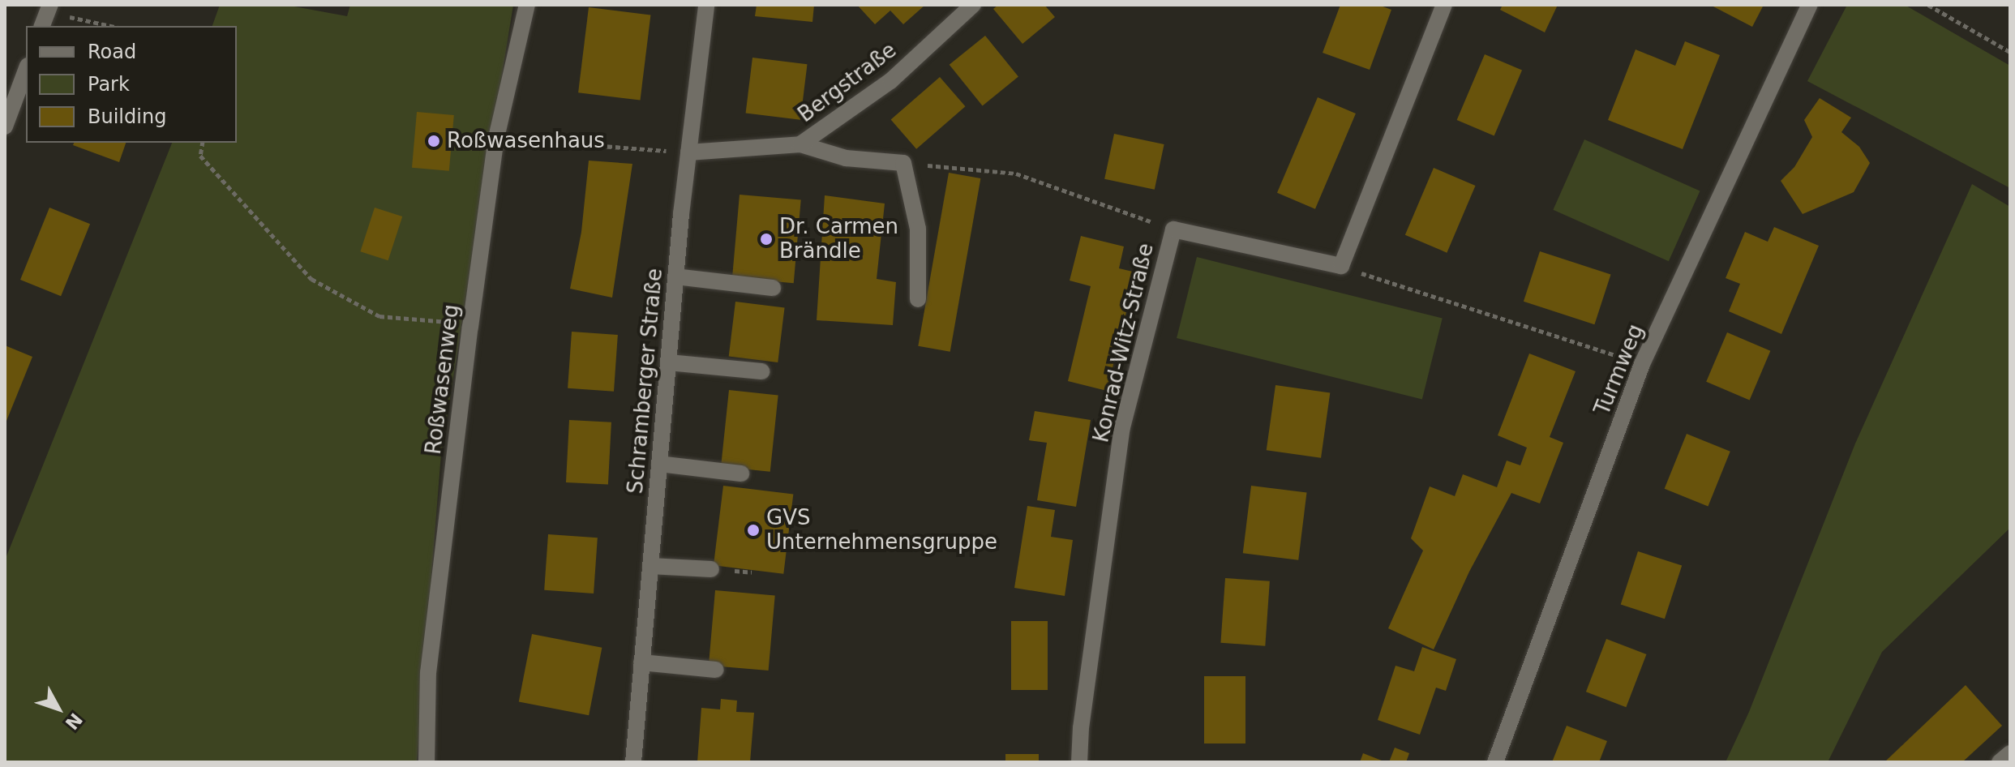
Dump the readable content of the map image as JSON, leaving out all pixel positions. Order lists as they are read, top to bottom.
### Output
{
  "streets": {
    "street": [
      "Bergstraße",
      "Konrad-Witz-Straße",
      "Turmweg",
      "Roßwasenweg",
      "Schramberger Straße"
    ]
  },
  "crossings": [
    ["Bergstraße", "Schramberger Straße"]
  ],
  "places": ["Roßwasenhaus", "Dr. Carmen Brändle", "GVS Unternehmensgruppe"],
  "legend": ["Road", "Park", "Building"],
  "north": "bottom right"
}
